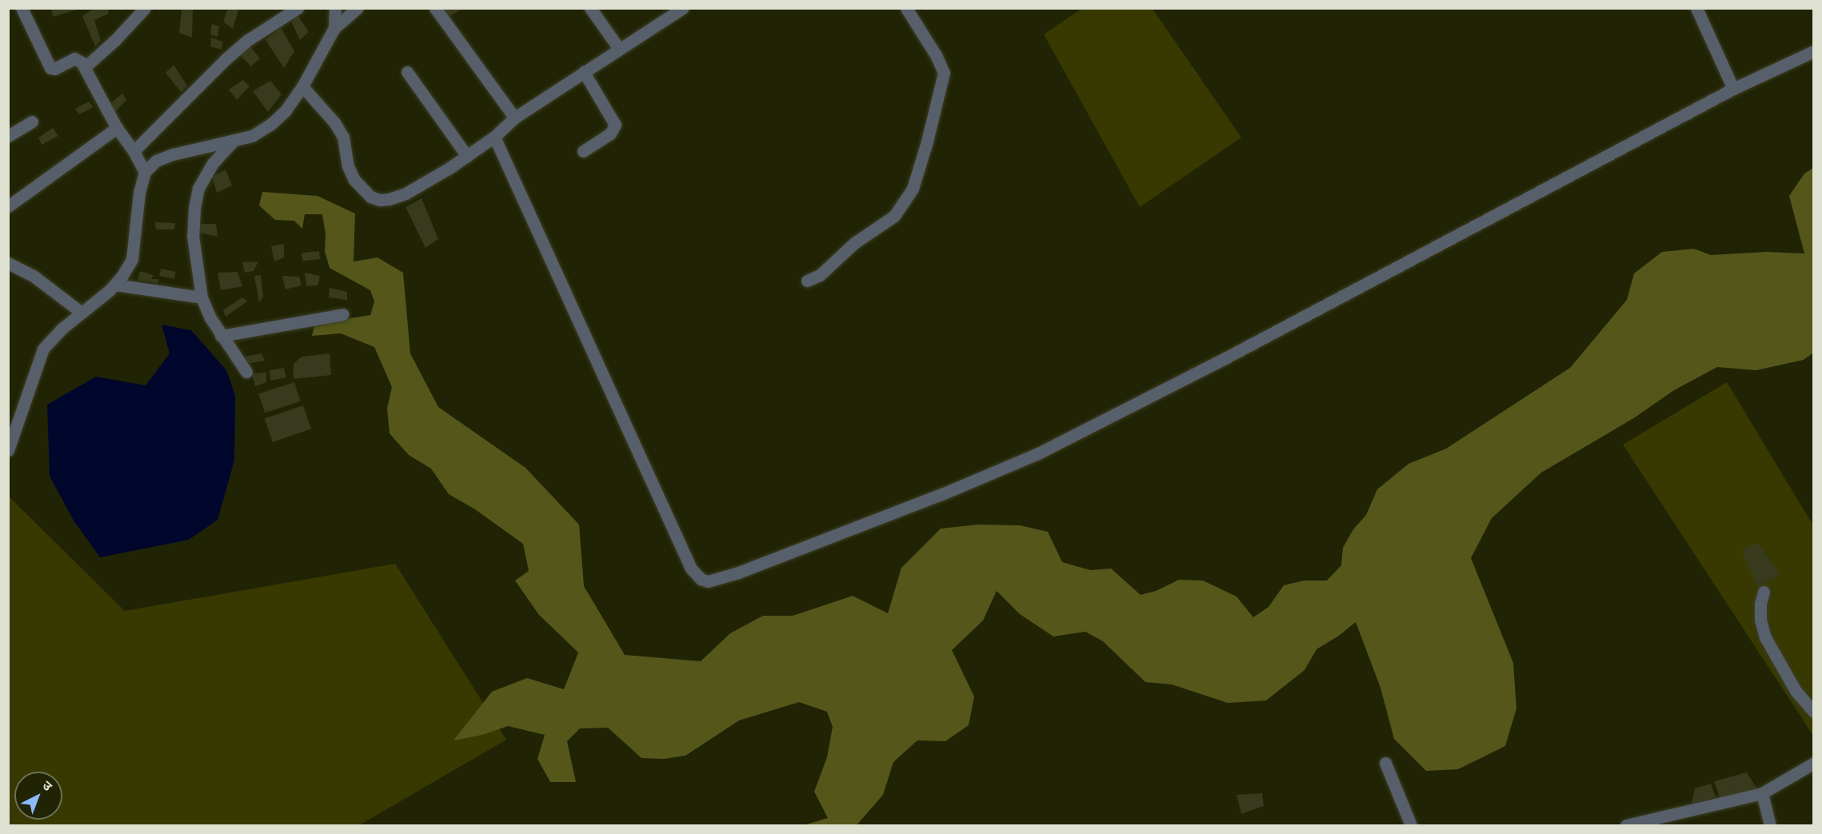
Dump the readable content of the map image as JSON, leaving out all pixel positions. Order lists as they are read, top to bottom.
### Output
{
  "north": "top right"
}
